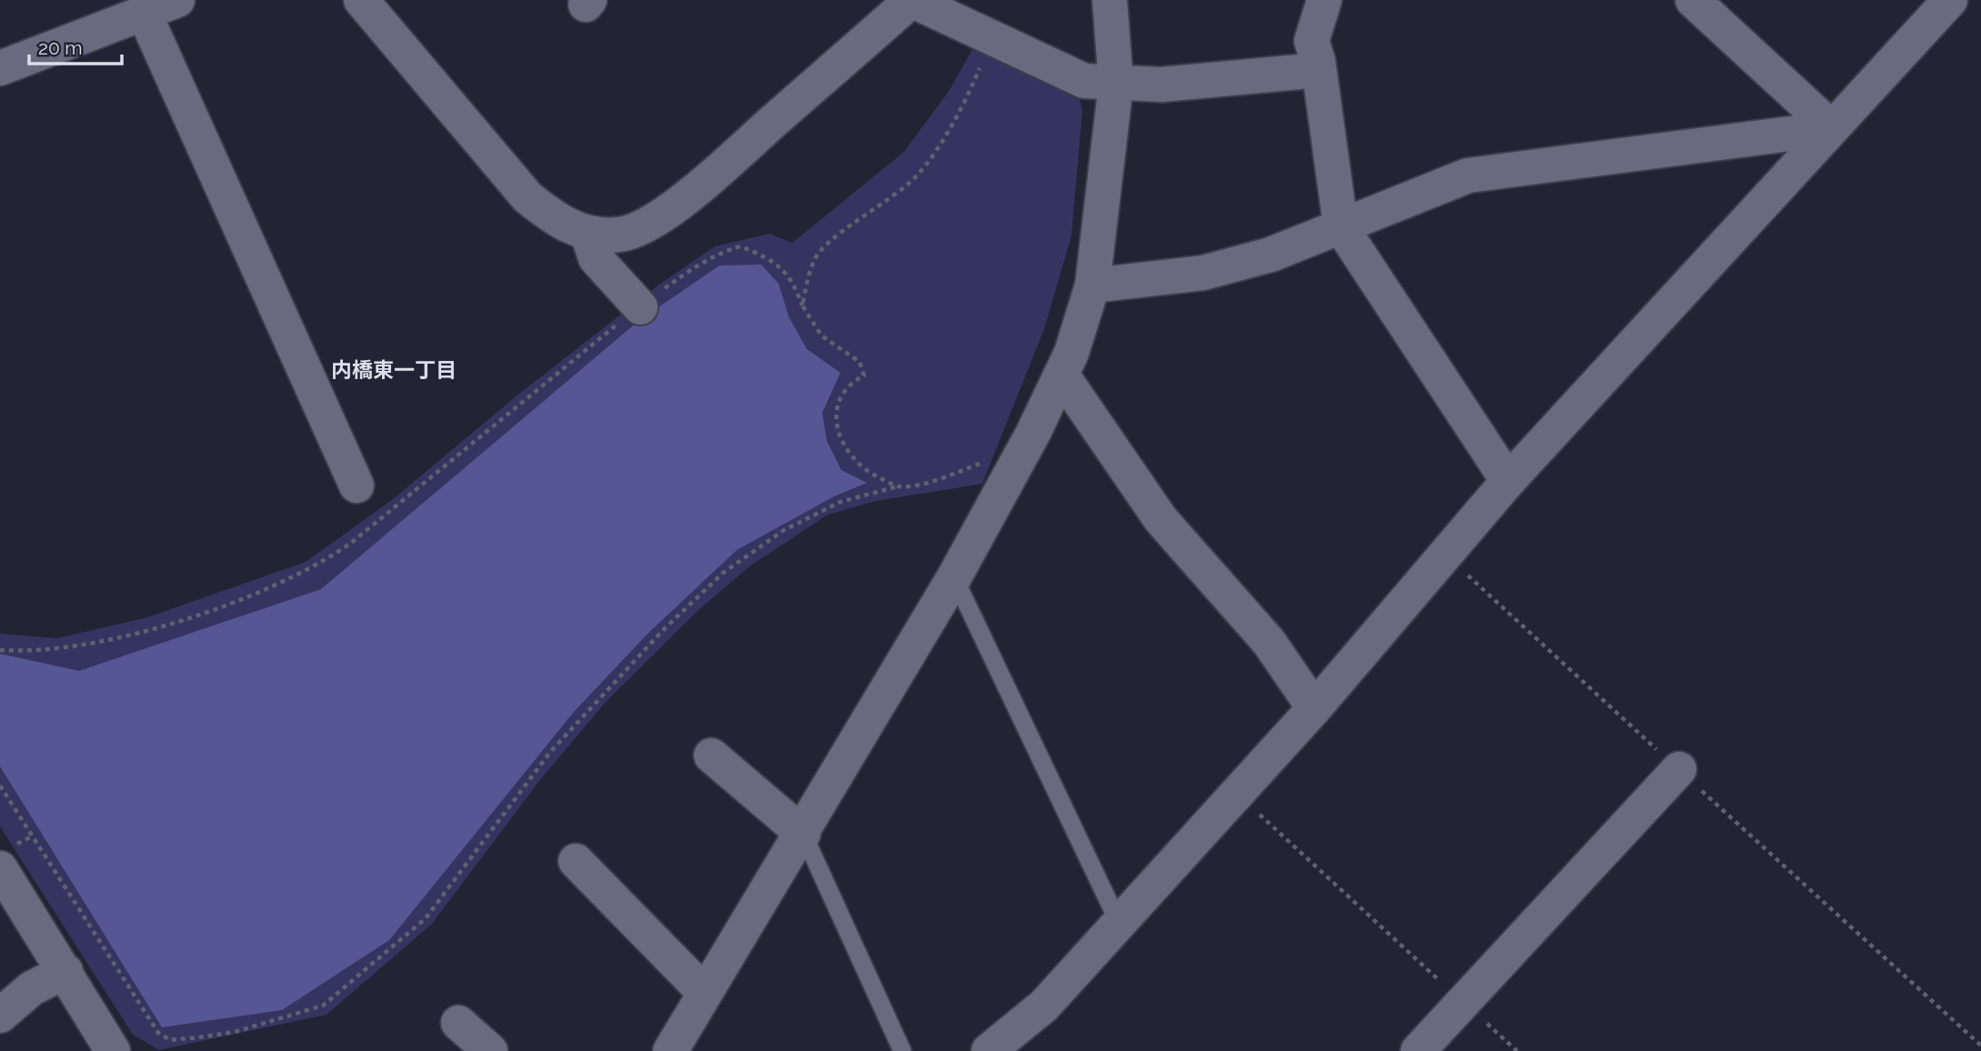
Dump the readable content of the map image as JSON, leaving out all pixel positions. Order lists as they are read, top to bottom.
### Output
{
  "districts": ["内橋東一丁目"],
  "scale_bar": "20 m"
}
